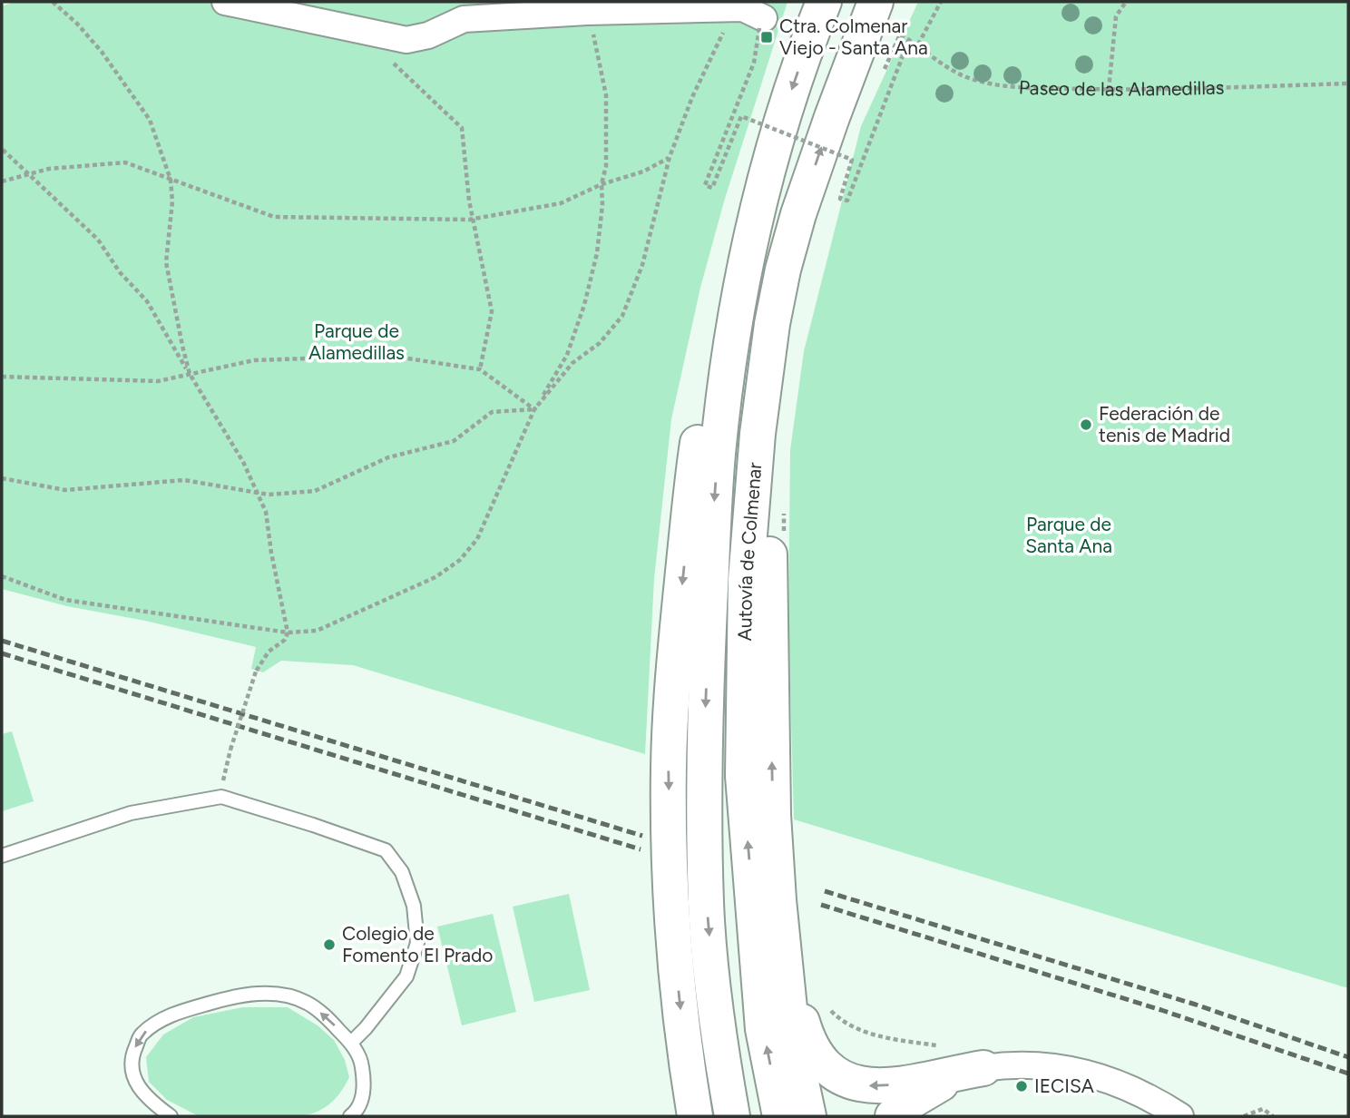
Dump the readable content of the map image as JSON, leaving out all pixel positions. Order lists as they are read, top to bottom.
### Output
{
  "streets": {
    "highway": ["Autovía de Colmenar"],
    "path": ["Paseo de las Alamedillas"]
  },
  "parks": ["Parque de Alamedillas", "Parque de Santa Ana"],
  "places": {
    "transit": ["Ctra. Colmenar Viejo - Santa Ana"],
    "other": ["Federación de tenis de Madrid", "Colegio de Fomento El Prado", "IECISA"]
  }
}
